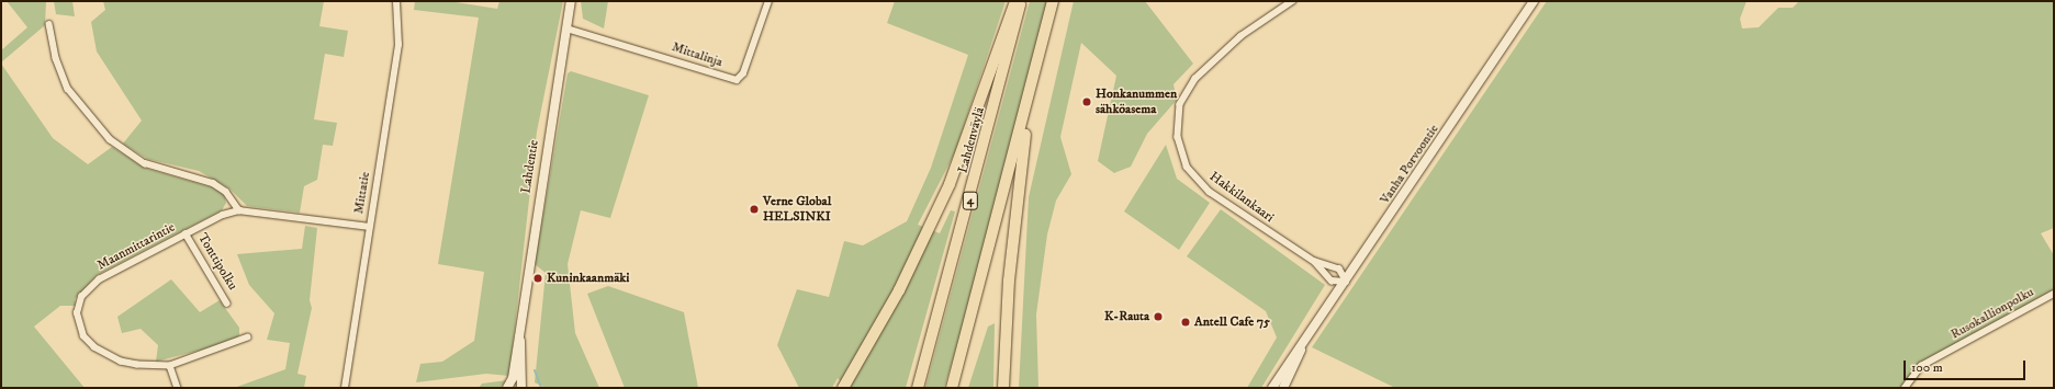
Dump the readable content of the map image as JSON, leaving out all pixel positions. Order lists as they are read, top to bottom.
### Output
{
  "streets": {
    "highway": ["Lahdenväylä", "4"],
    "main road": ["Vanha Porvoontie", "Lahdentie"],
    "street": [
      "Mittalinja",
      "Mittatie",
      "Hakkilankaari",
      "Maanmittarintie",
      "Tonttipolku",
      "Rusokallionpolku"
    ]
  },
  "crossings": [
    ["Mittalinja", "Lahdentie"],
    ["Vanha Porvoontie", "Hakkilankaari"],
    ["Maanmittarintie", "Tonttipolku"]
  ],
  "places": [
    "Honkanummen sähköasema",
    "Verne Global HELSINKI",
    "Kuninkaanmäki",
    "K-Rauta",
    "Antell Cafe 75"
  ],
  "scale_bar": "100 m"
}
